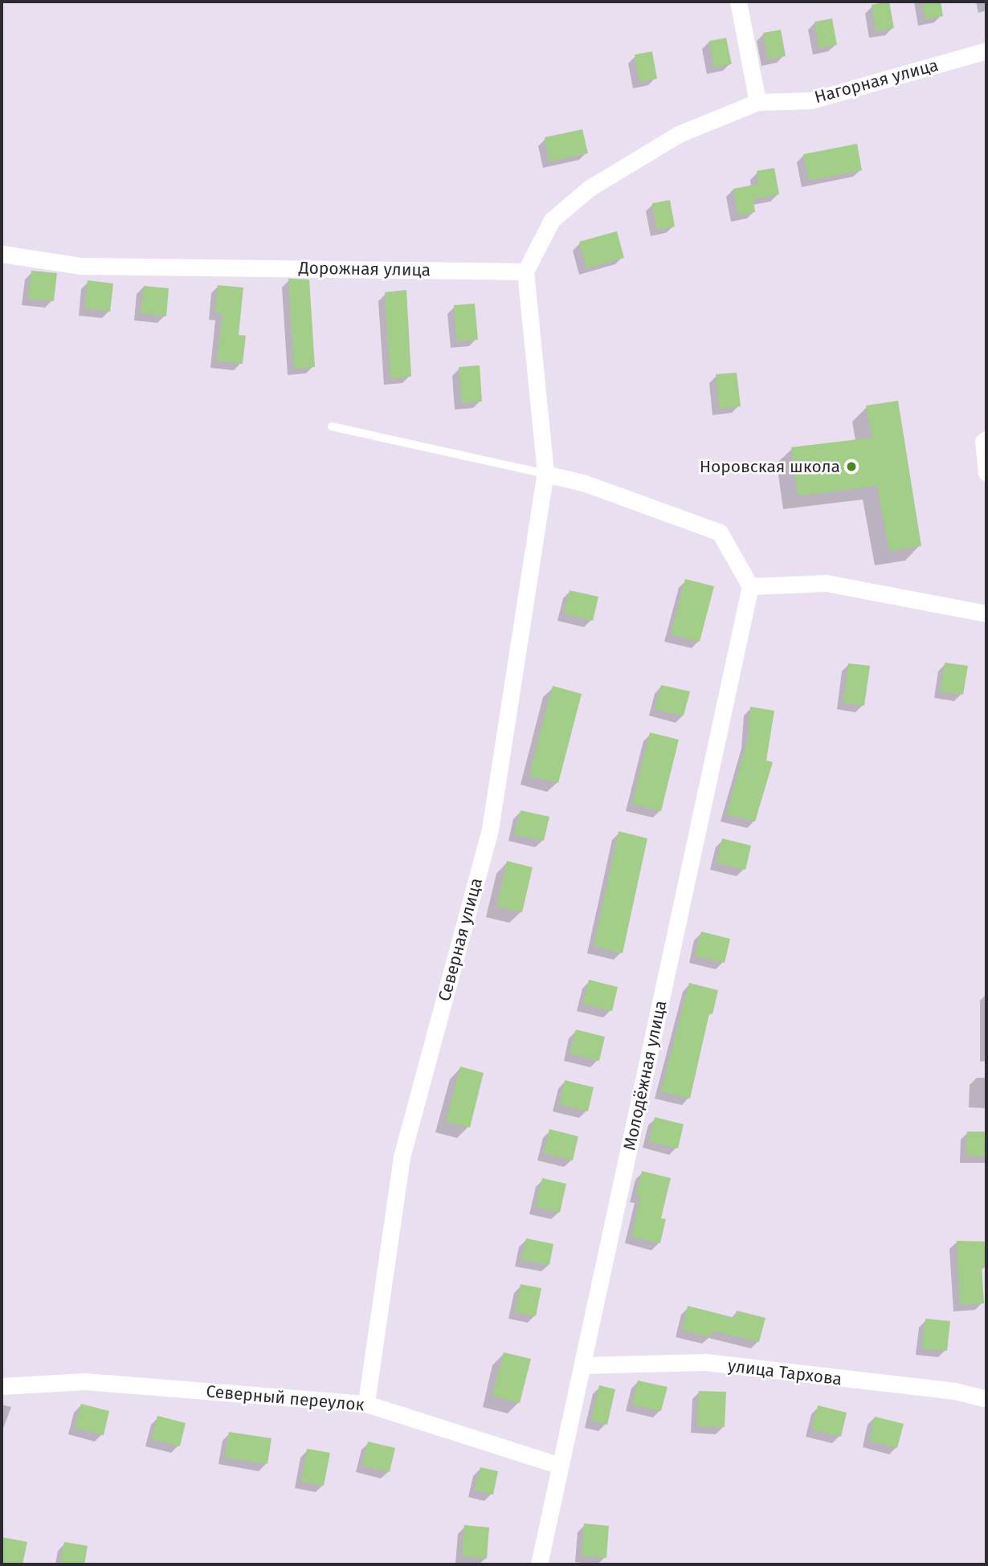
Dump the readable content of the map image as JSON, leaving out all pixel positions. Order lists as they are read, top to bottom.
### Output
{
  "streets": {
    "street": [
      "Нагорная улица",
      "Дорожная улица",
      "Северная улица",
      "Молодёжная улица",
      "улица Тархова",
      "Северный переулок"
    ]
  },
  "crossings": [
    ["Нагорная улица", "Дорожная улица"],
    ["Северная улица", "Северный переулок"],
    ["Молодёжная улица", "улица Тархова"],
    ["Молодёжная улица", "Северный переулок"]
  ],
  "places": ["Норовская школа"]
}
